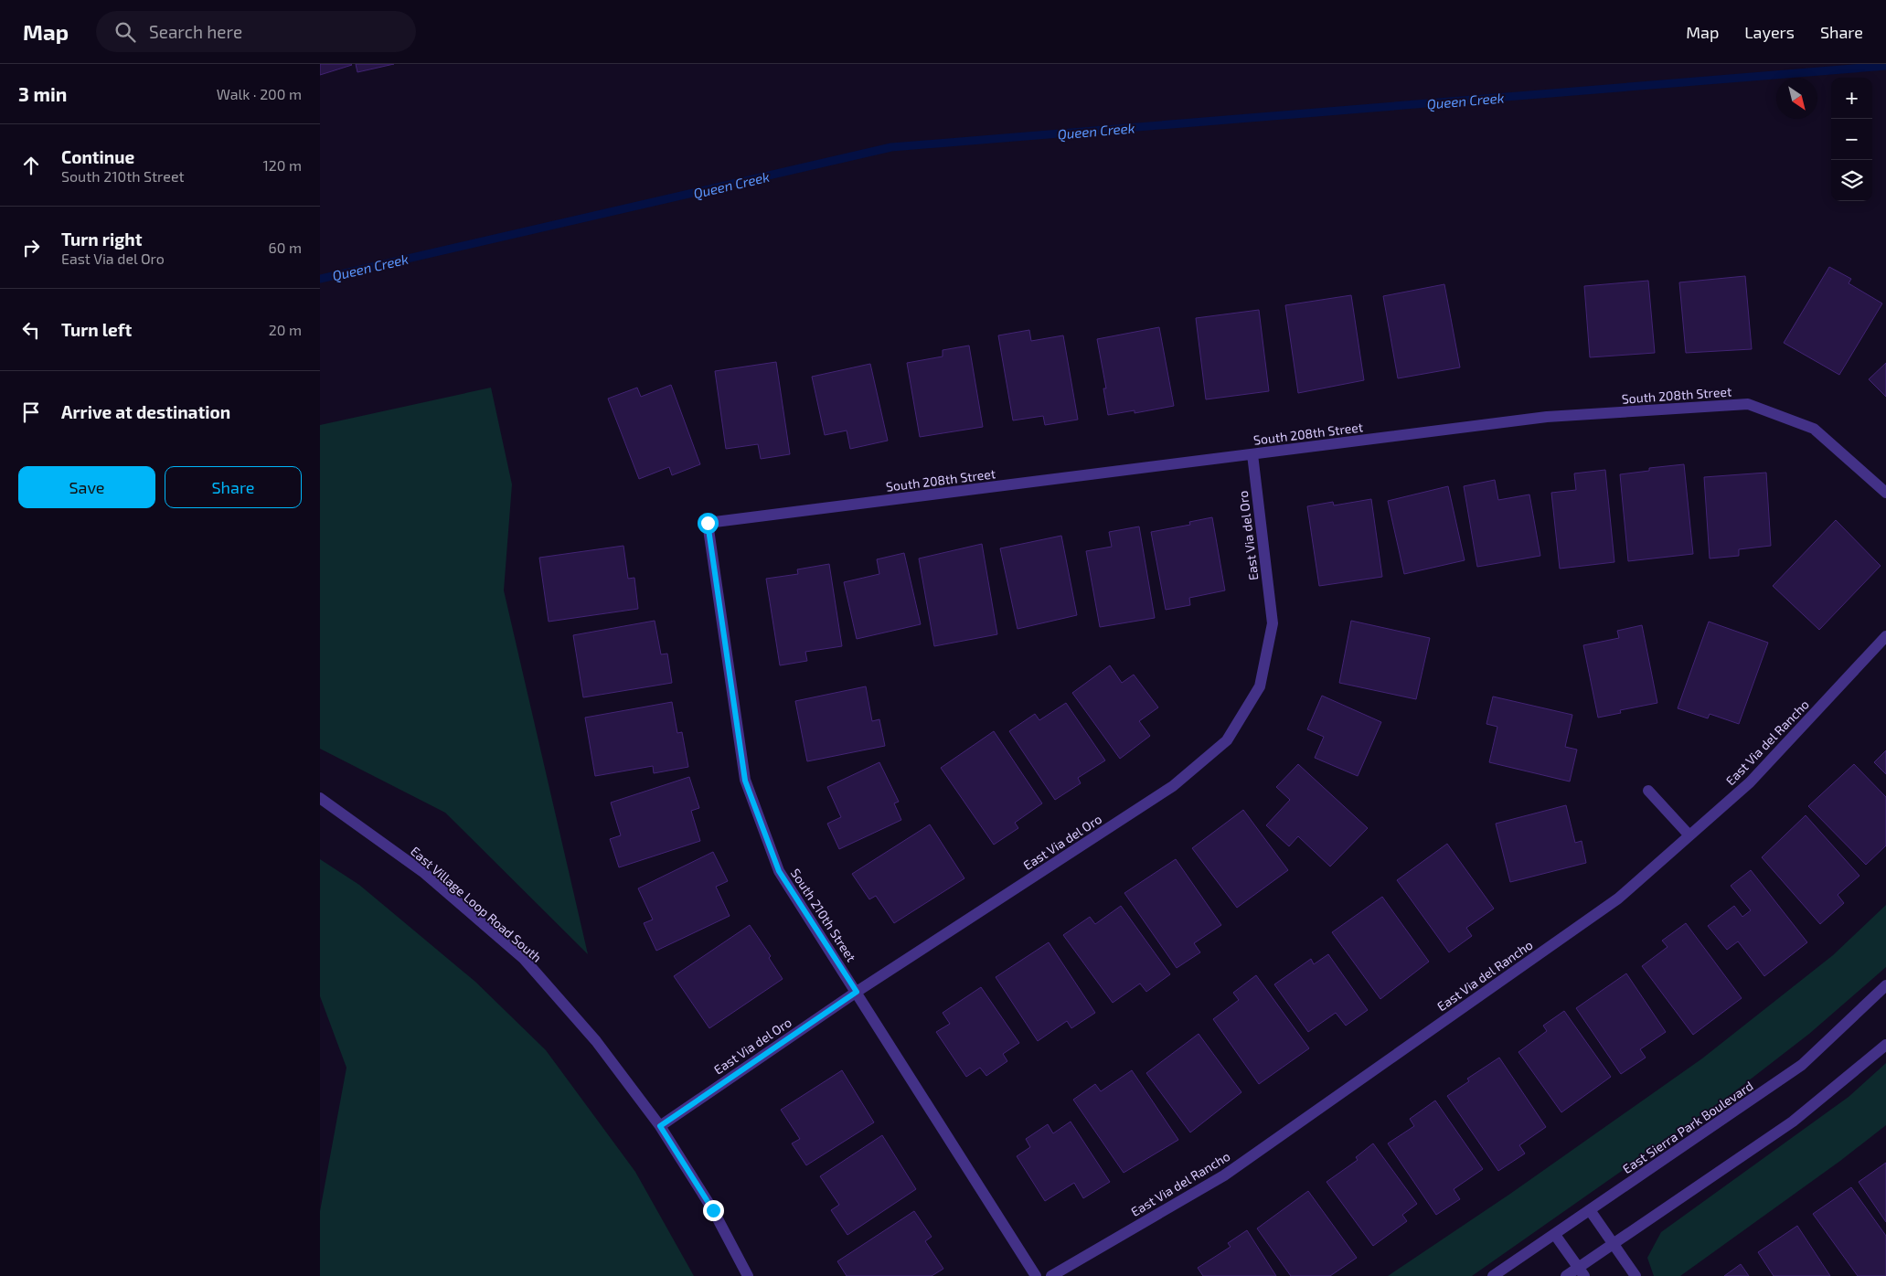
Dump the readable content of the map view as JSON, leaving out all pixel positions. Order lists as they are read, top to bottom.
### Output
{
  "streets": {
    "street": [
      "South 208th Street",
      "East Via del Oro",
      "East Via del Rancho",
      "East Village Loop Road South",
      "South 210th Street",
      "East Sierra Park Boulevard"
    ]
  },
  "crossings": [
    ["South 208th Street", "East Via del Oro"],
    ["South 208th Street", "South 210th Street"],
    ["East Via del Oro", "East Village Loop Road South"],
    ["East Via del Oro", "South 210th Street"]
  ],
  "water": ["Queen Creek"],
  "north": "bottom right",
  "page": {
    "header": "Map",
    "search": "Search here",
    "nav": ["Map", "Layers", "Share"],
    "heading": ["3 min", "Walk · 200 m"],
    "map_buttons": ["+", "−"],
    "list": [
      ["Continue", "South 210th Street", "120 m"],
      ["Turn right", "East Via del Oro", "60 m"],
      ["Turn left", "20 m"],
      "Arrive at destination"
    ],
    "buttons": ["Save", "Share"]
  }
}
